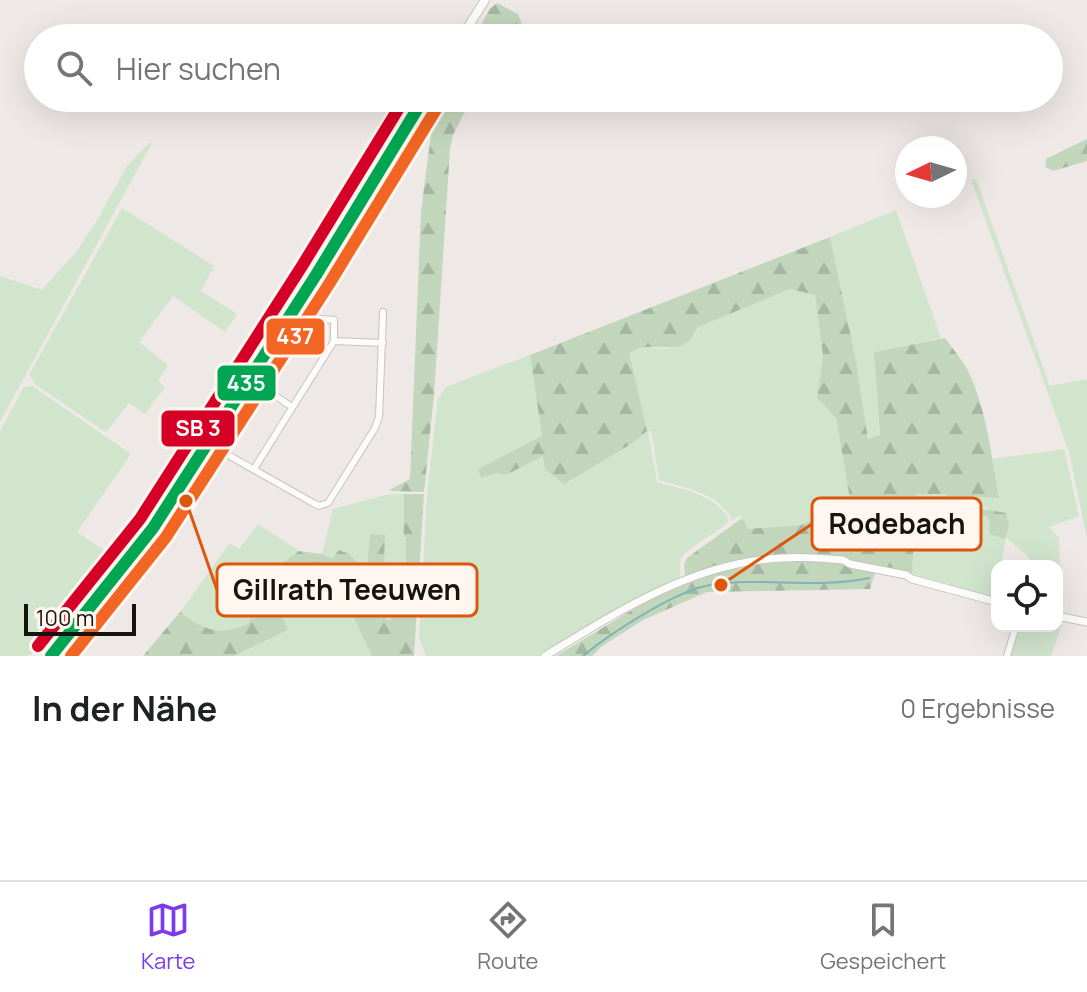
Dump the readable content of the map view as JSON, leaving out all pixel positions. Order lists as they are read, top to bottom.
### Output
{
  "places": ["Gillrath Teeuwen", "Rodebach"],
  "lines": ["transit line 435", "transit line 437"],
  "scale_bar": "100 m",
  "north": "left",
  "page": {
    "search": "Hier suchen",
    "scale": "100 m",
    "heading": ["In der Nähe", "0 Ergebnisse"],
    "nav": ["Karte", "Route", "Gespeichert"]
  }
}
